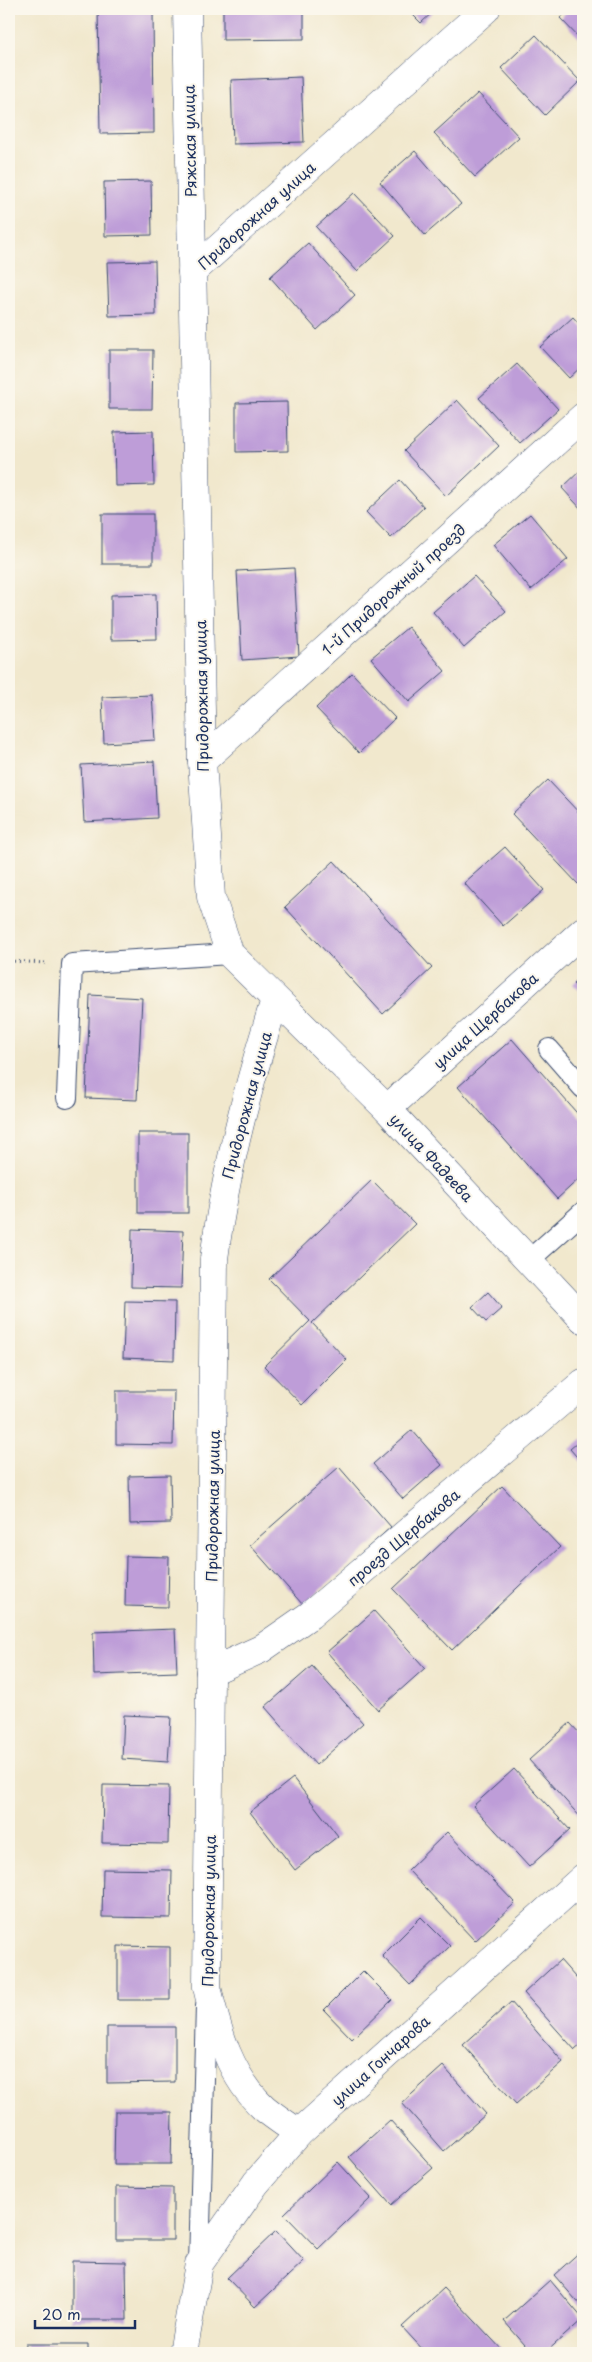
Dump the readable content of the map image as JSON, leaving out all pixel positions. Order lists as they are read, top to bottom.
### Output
{
  "streets": {
    "street": [
      "Ряжская улица",
      "Придорожная улица",
      "1-й Придорожный проезд",
      "улица Щербакова",
      "улица Фадеева",
      "проезд Щербакова",
      "улица Гончарова"
    ]
  },
  "crossings": [
    ["Ряжская улица", "Придорожная улица"],
    ["Придорожная улица", "1-й Придорожный проезд"],
    ["Придорожная улица", "улица Фадеева"],
    ["Придорожная улица", "проезд Щербакова"],
    ["Придорожная улица", "улица Гончарова"],
    ["улица Щербакова", "улица Фадеева"]
  ],
  "scale_bar": "20 m"
}
